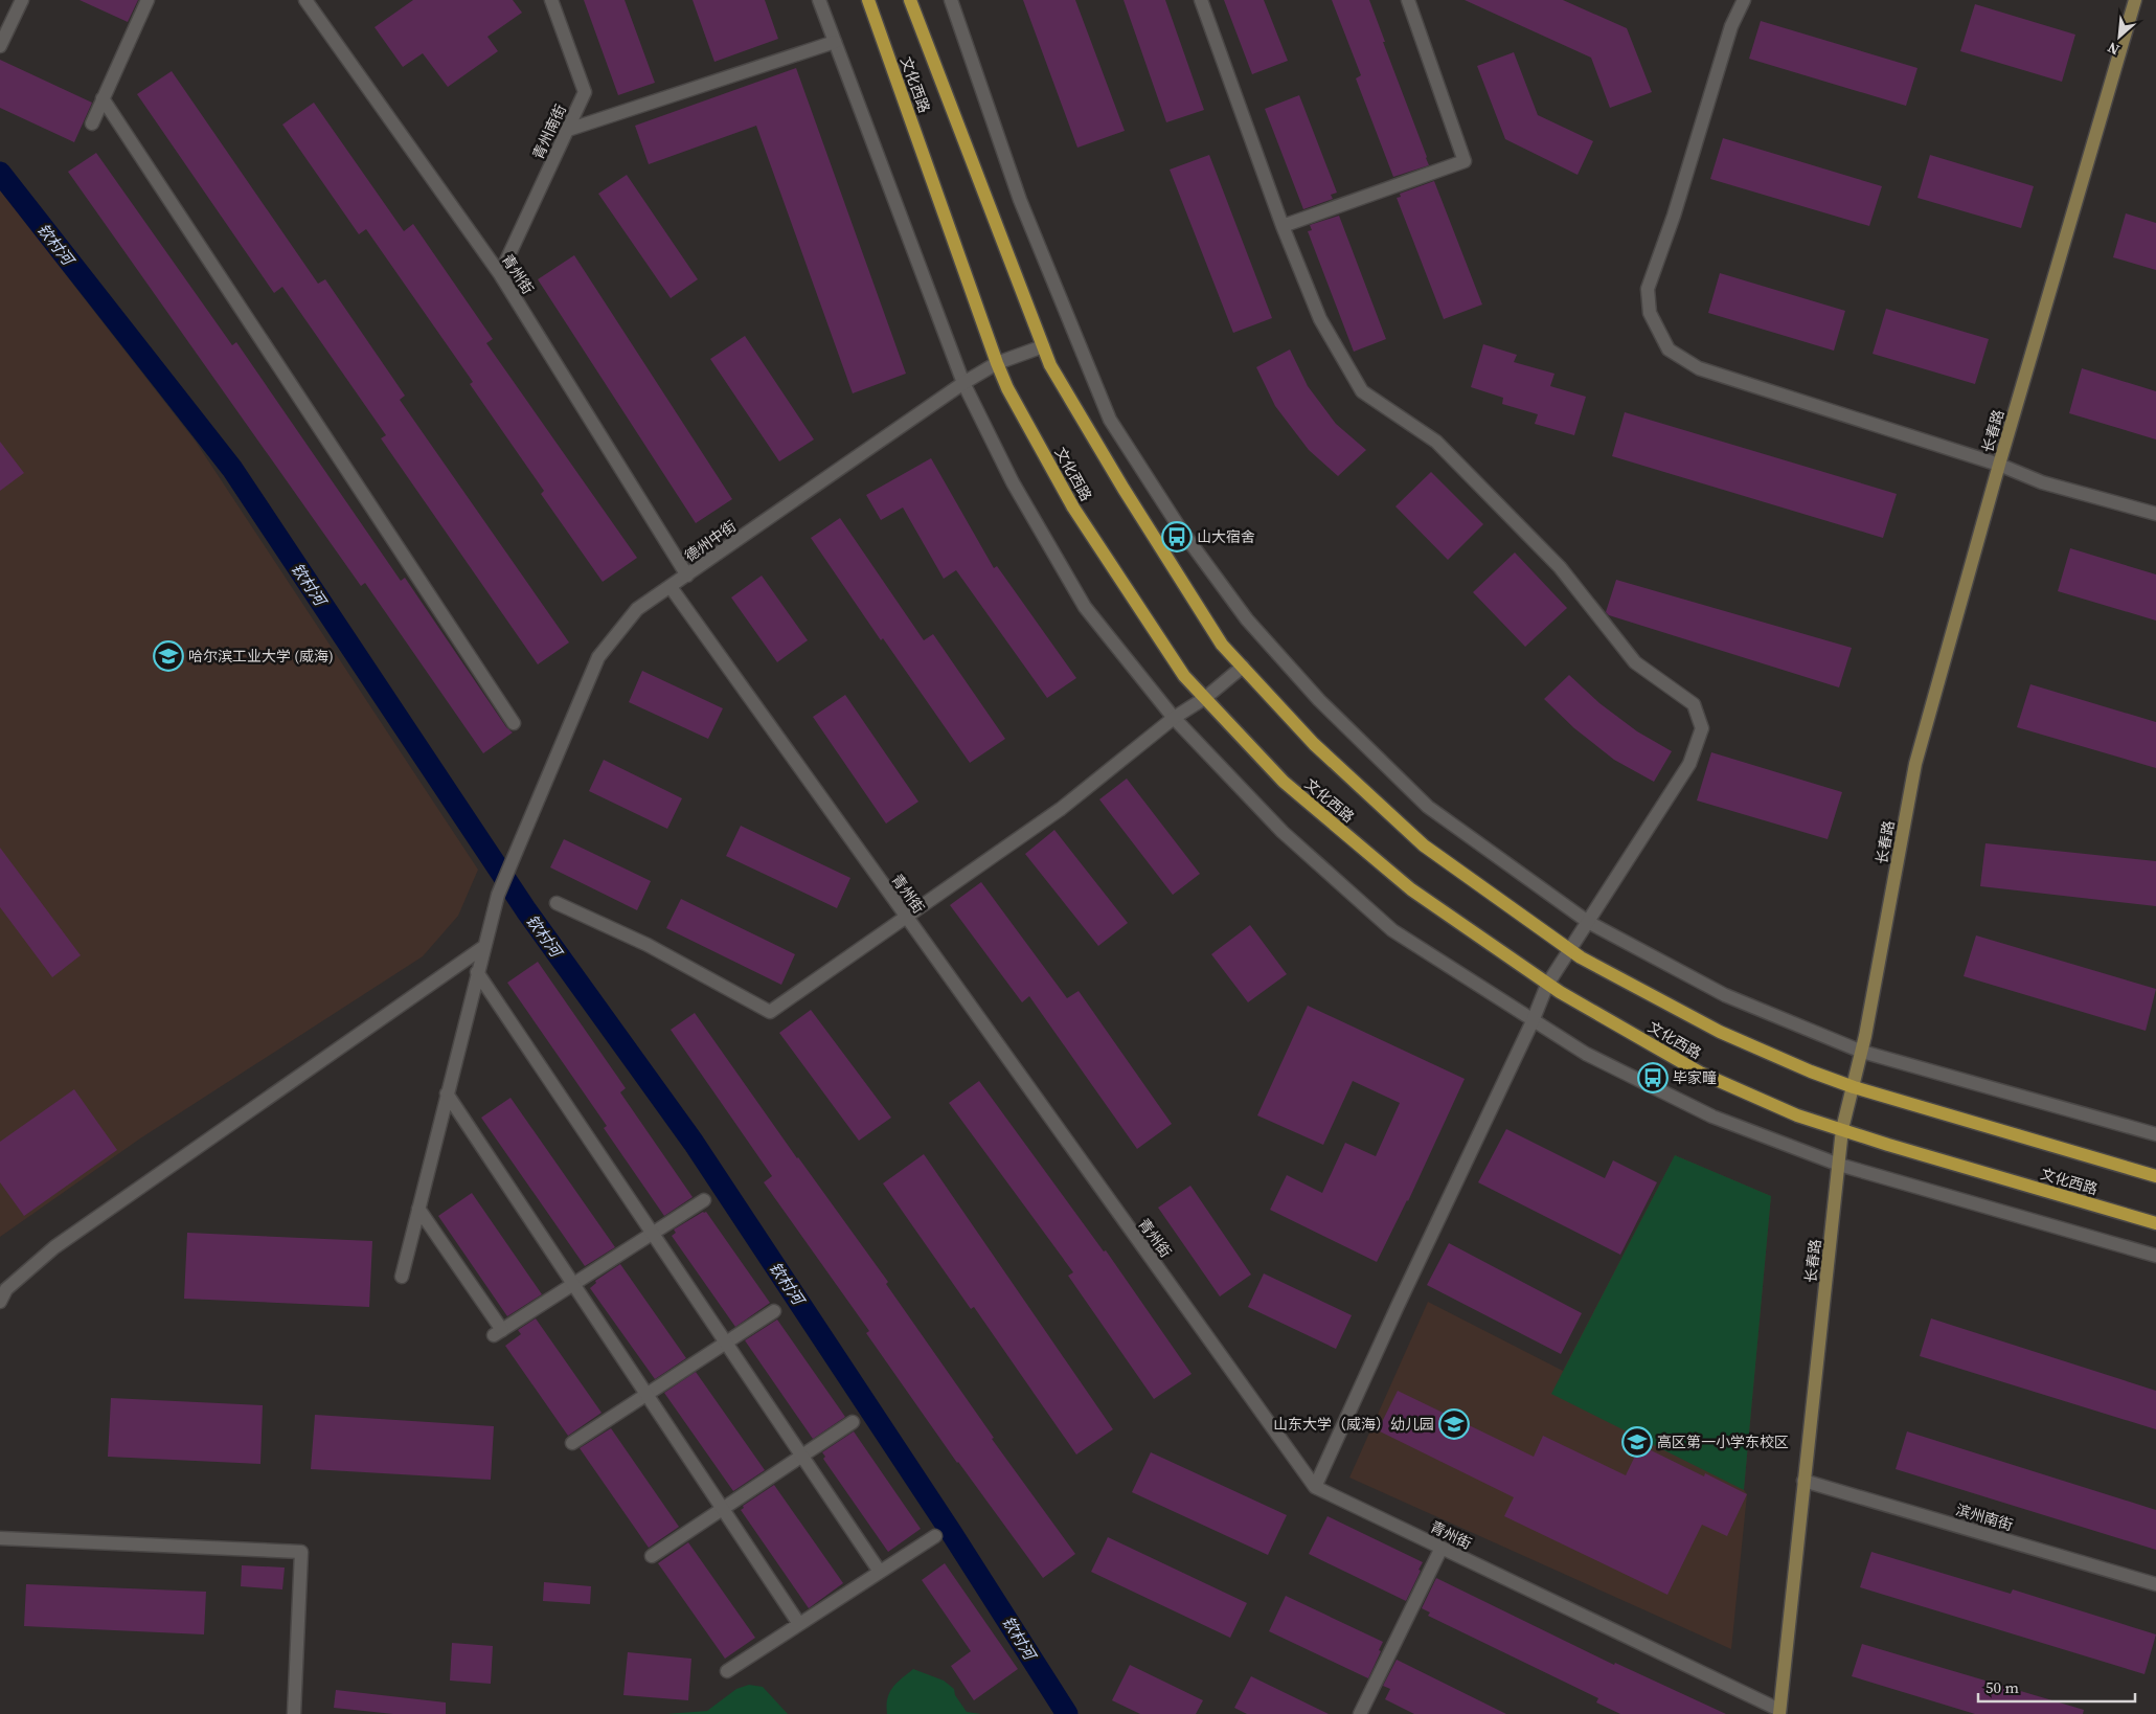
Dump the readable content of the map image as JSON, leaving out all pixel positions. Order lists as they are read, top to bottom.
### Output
{
  "streets": {
    "main road": ["文化西路"],
    "street": [
      "青州南街",
      "青州街",
      "长春路",
      "德州中街",
      "滨州南街"
    ]
  },
  "crossings": [
    ["文化西路", "长春路"],
    ["文化西路", "德州中街"],
    ["青州南街", "青州街"],
    ["青州街", "长春路"],
    ["青州街", "德州中街"],
    ["长春路", "滨州南街"]
  ],
  "water": ["钦村河"],
  "places": {
    "bus stop": ["山大宿舍", "毕家疃"],
    "school or university": ["哈尔滨工业大学 (威海)", "山东大学（威海）幼儿园", "高区第一小学东校区"]
  },
  "scale_bar": "50 m",
  "north": "bottom left"
}
